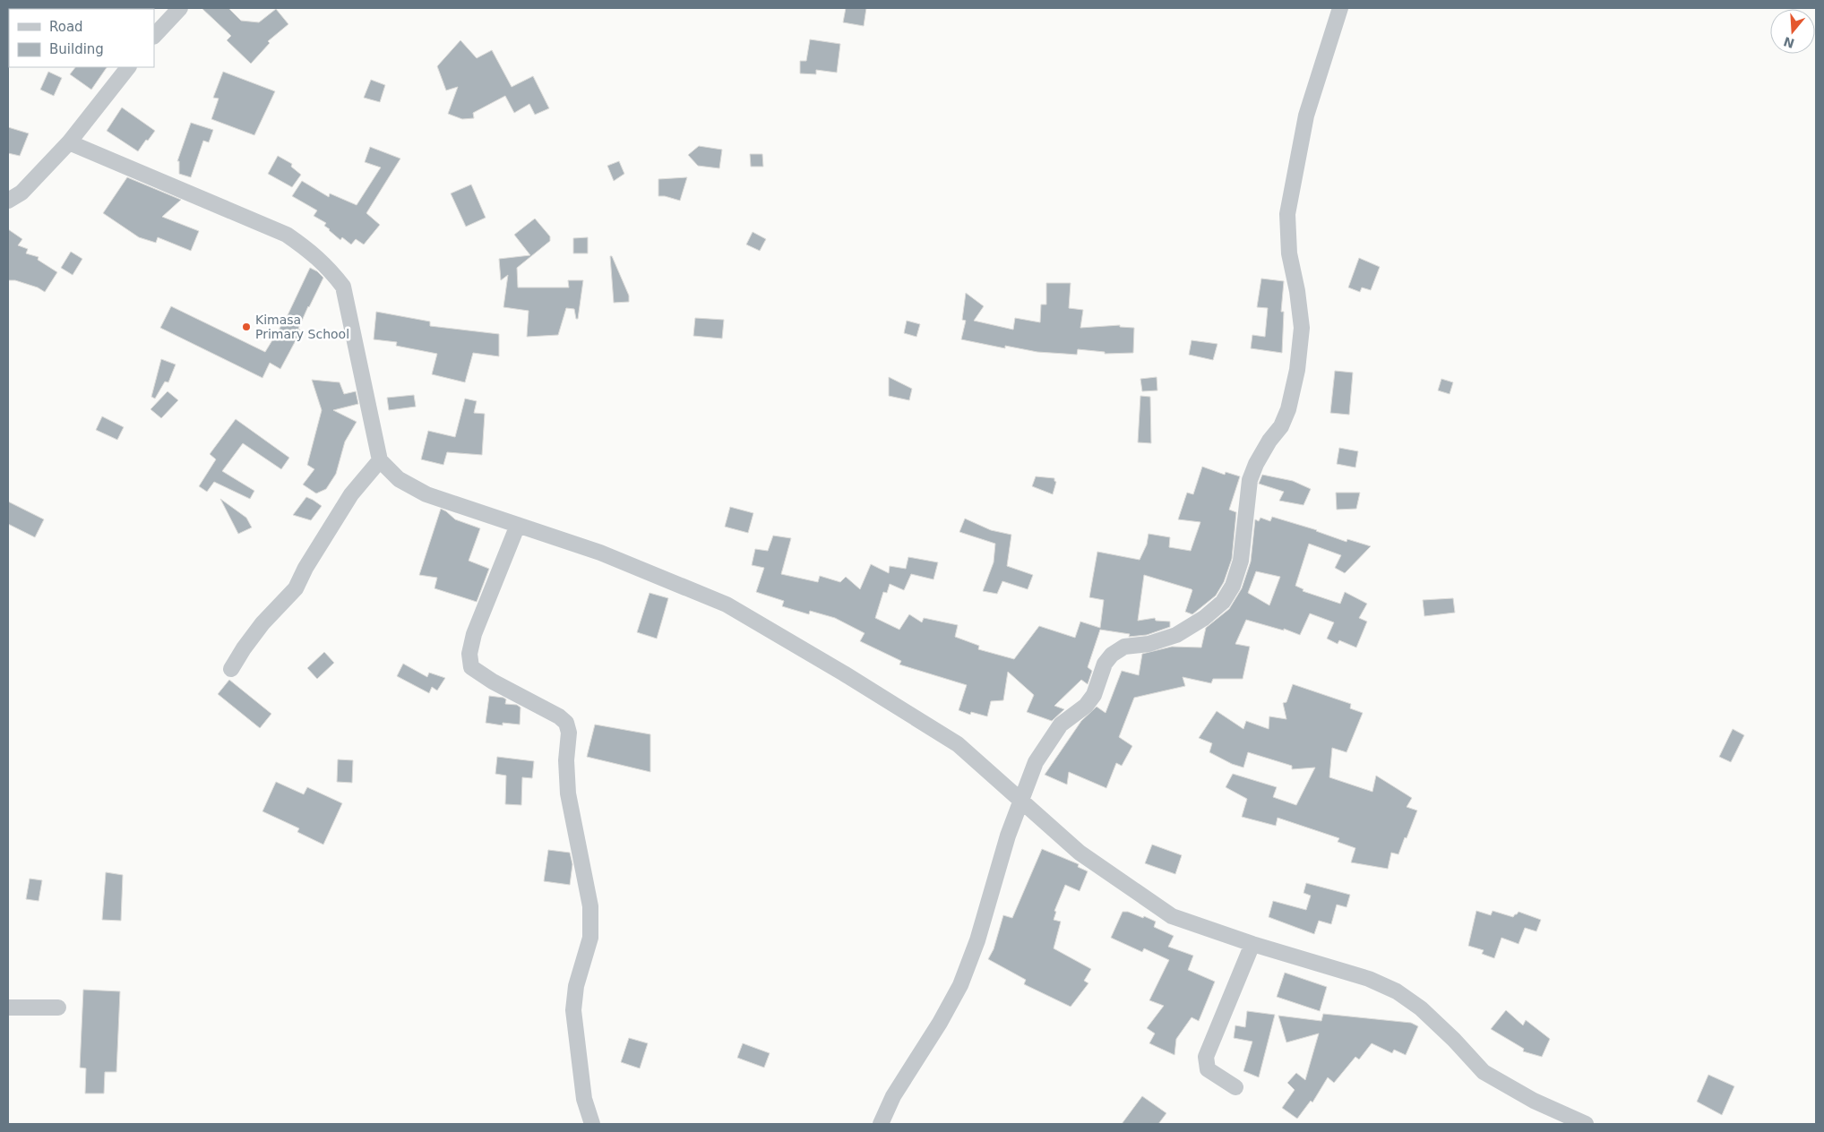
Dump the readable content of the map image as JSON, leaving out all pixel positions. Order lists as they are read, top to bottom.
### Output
{
  "places": ["Kimasa Primary School"],
  "legend": ["Road", "Building"],
  "north": "bottom"
}
